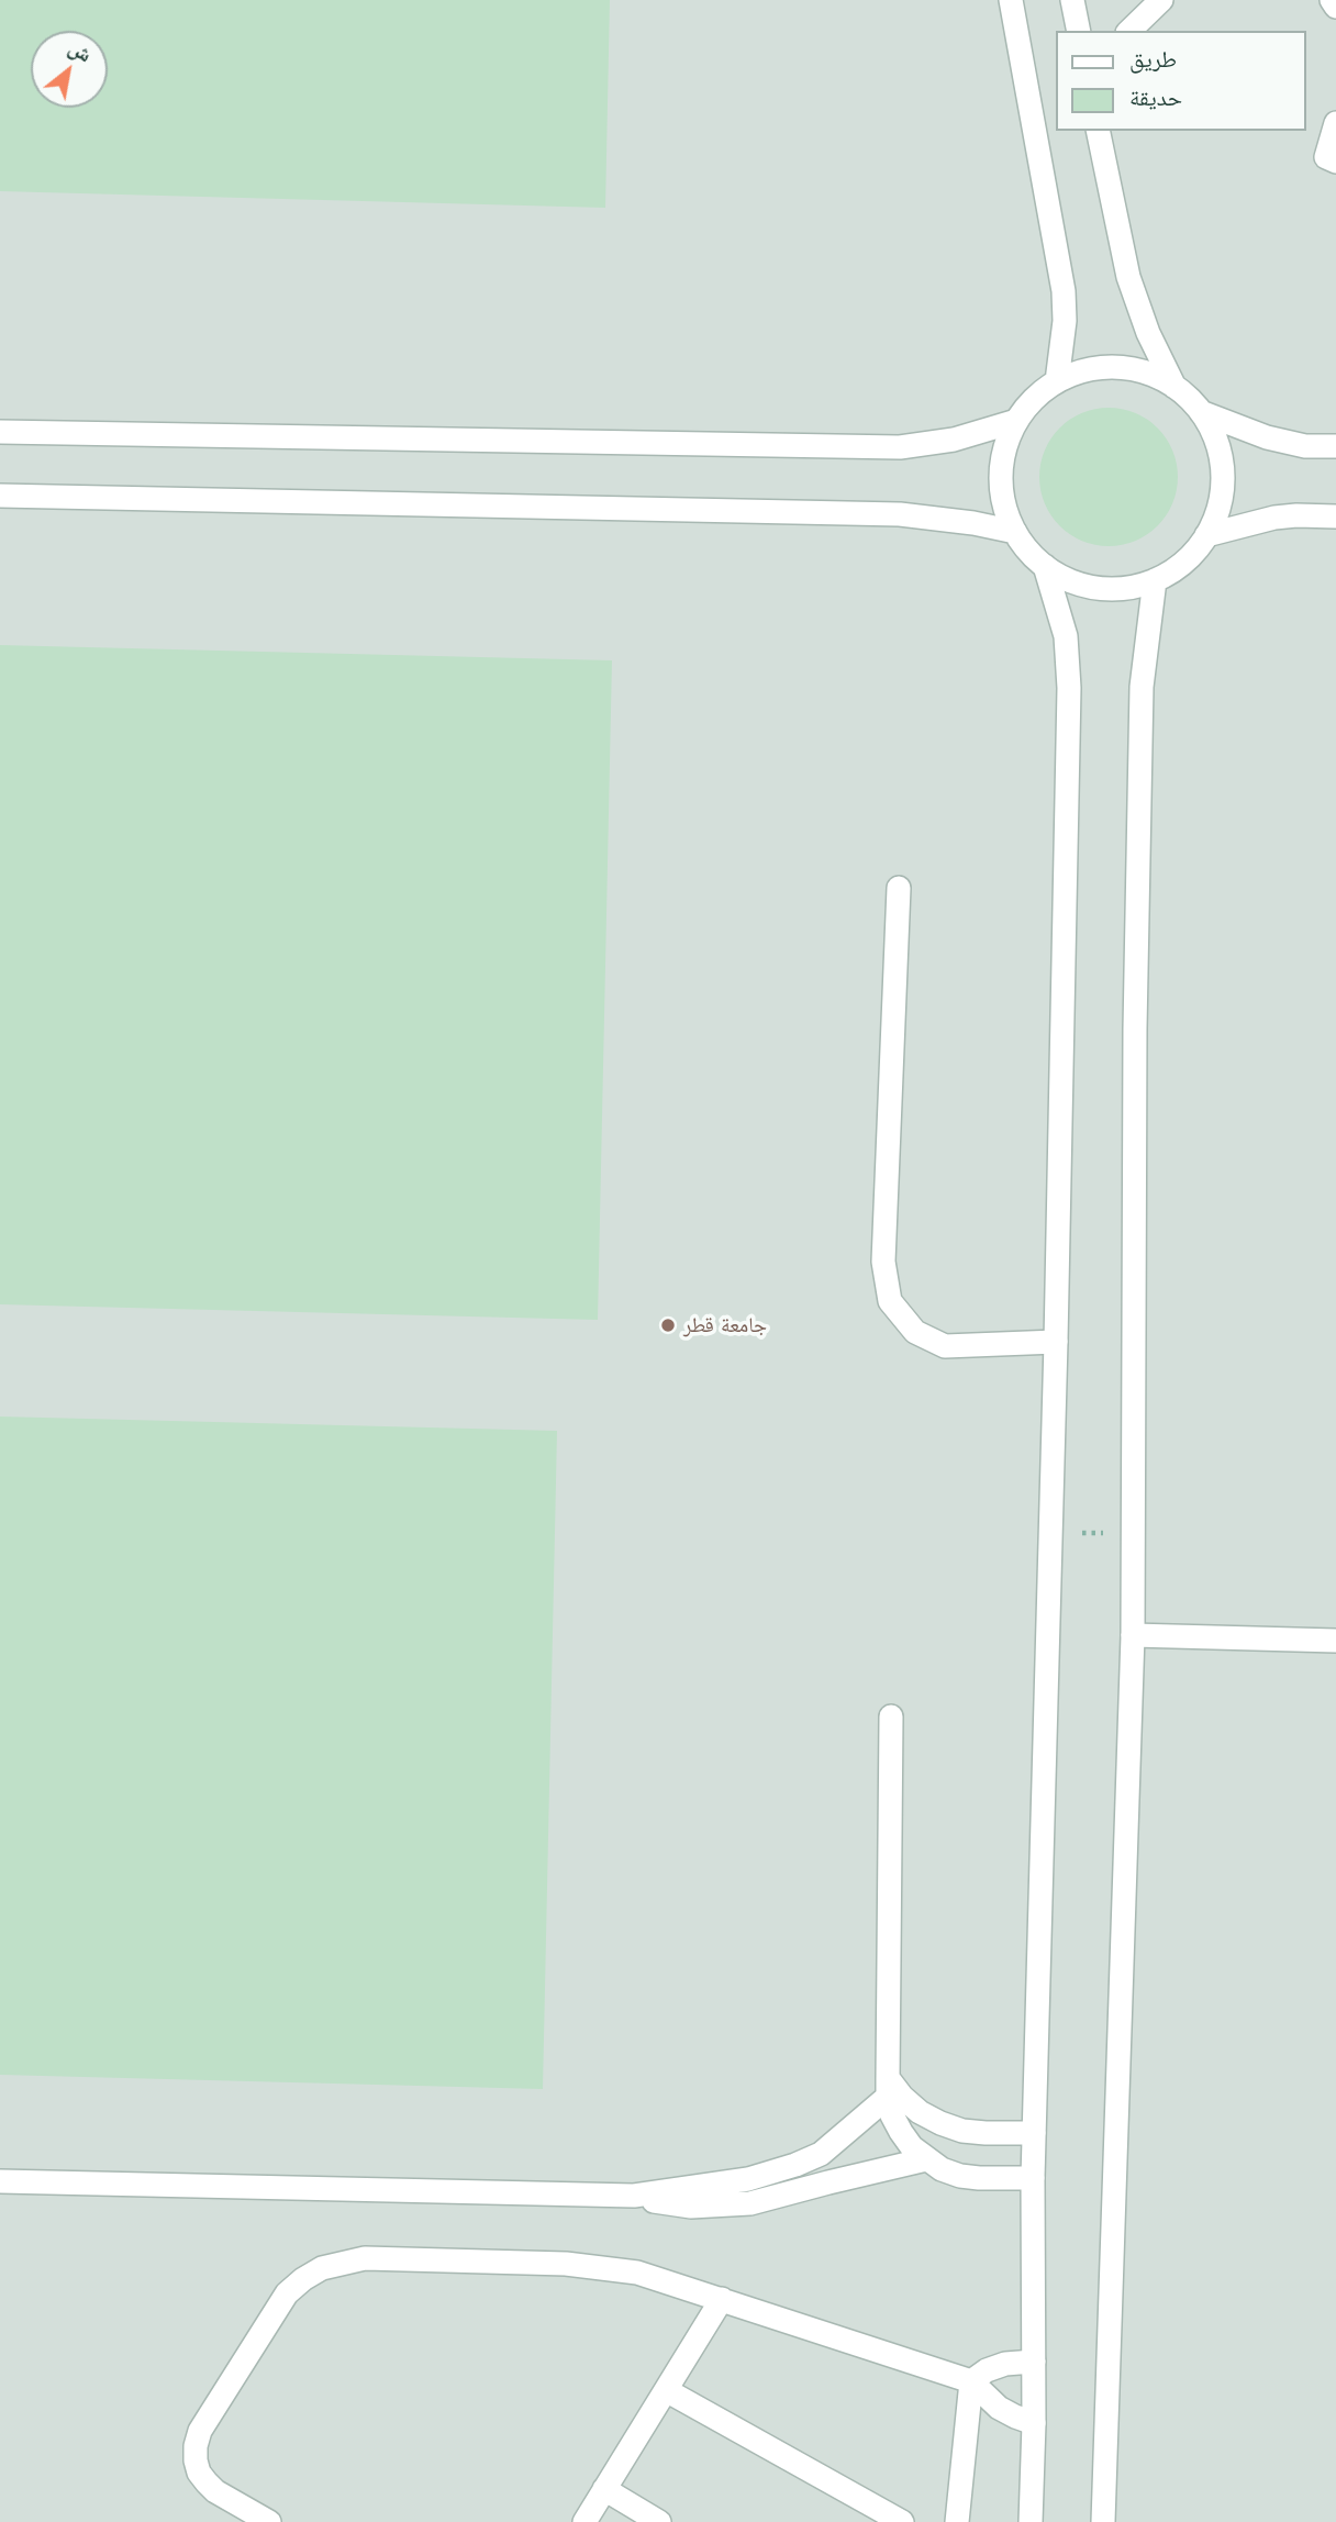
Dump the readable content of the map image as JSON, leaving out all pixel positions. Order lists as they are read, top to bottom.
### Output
{
  "places": ["جامعة قطر"],
  "legend": ["طريق", "حديقة"],
  "north": "top right"
}
